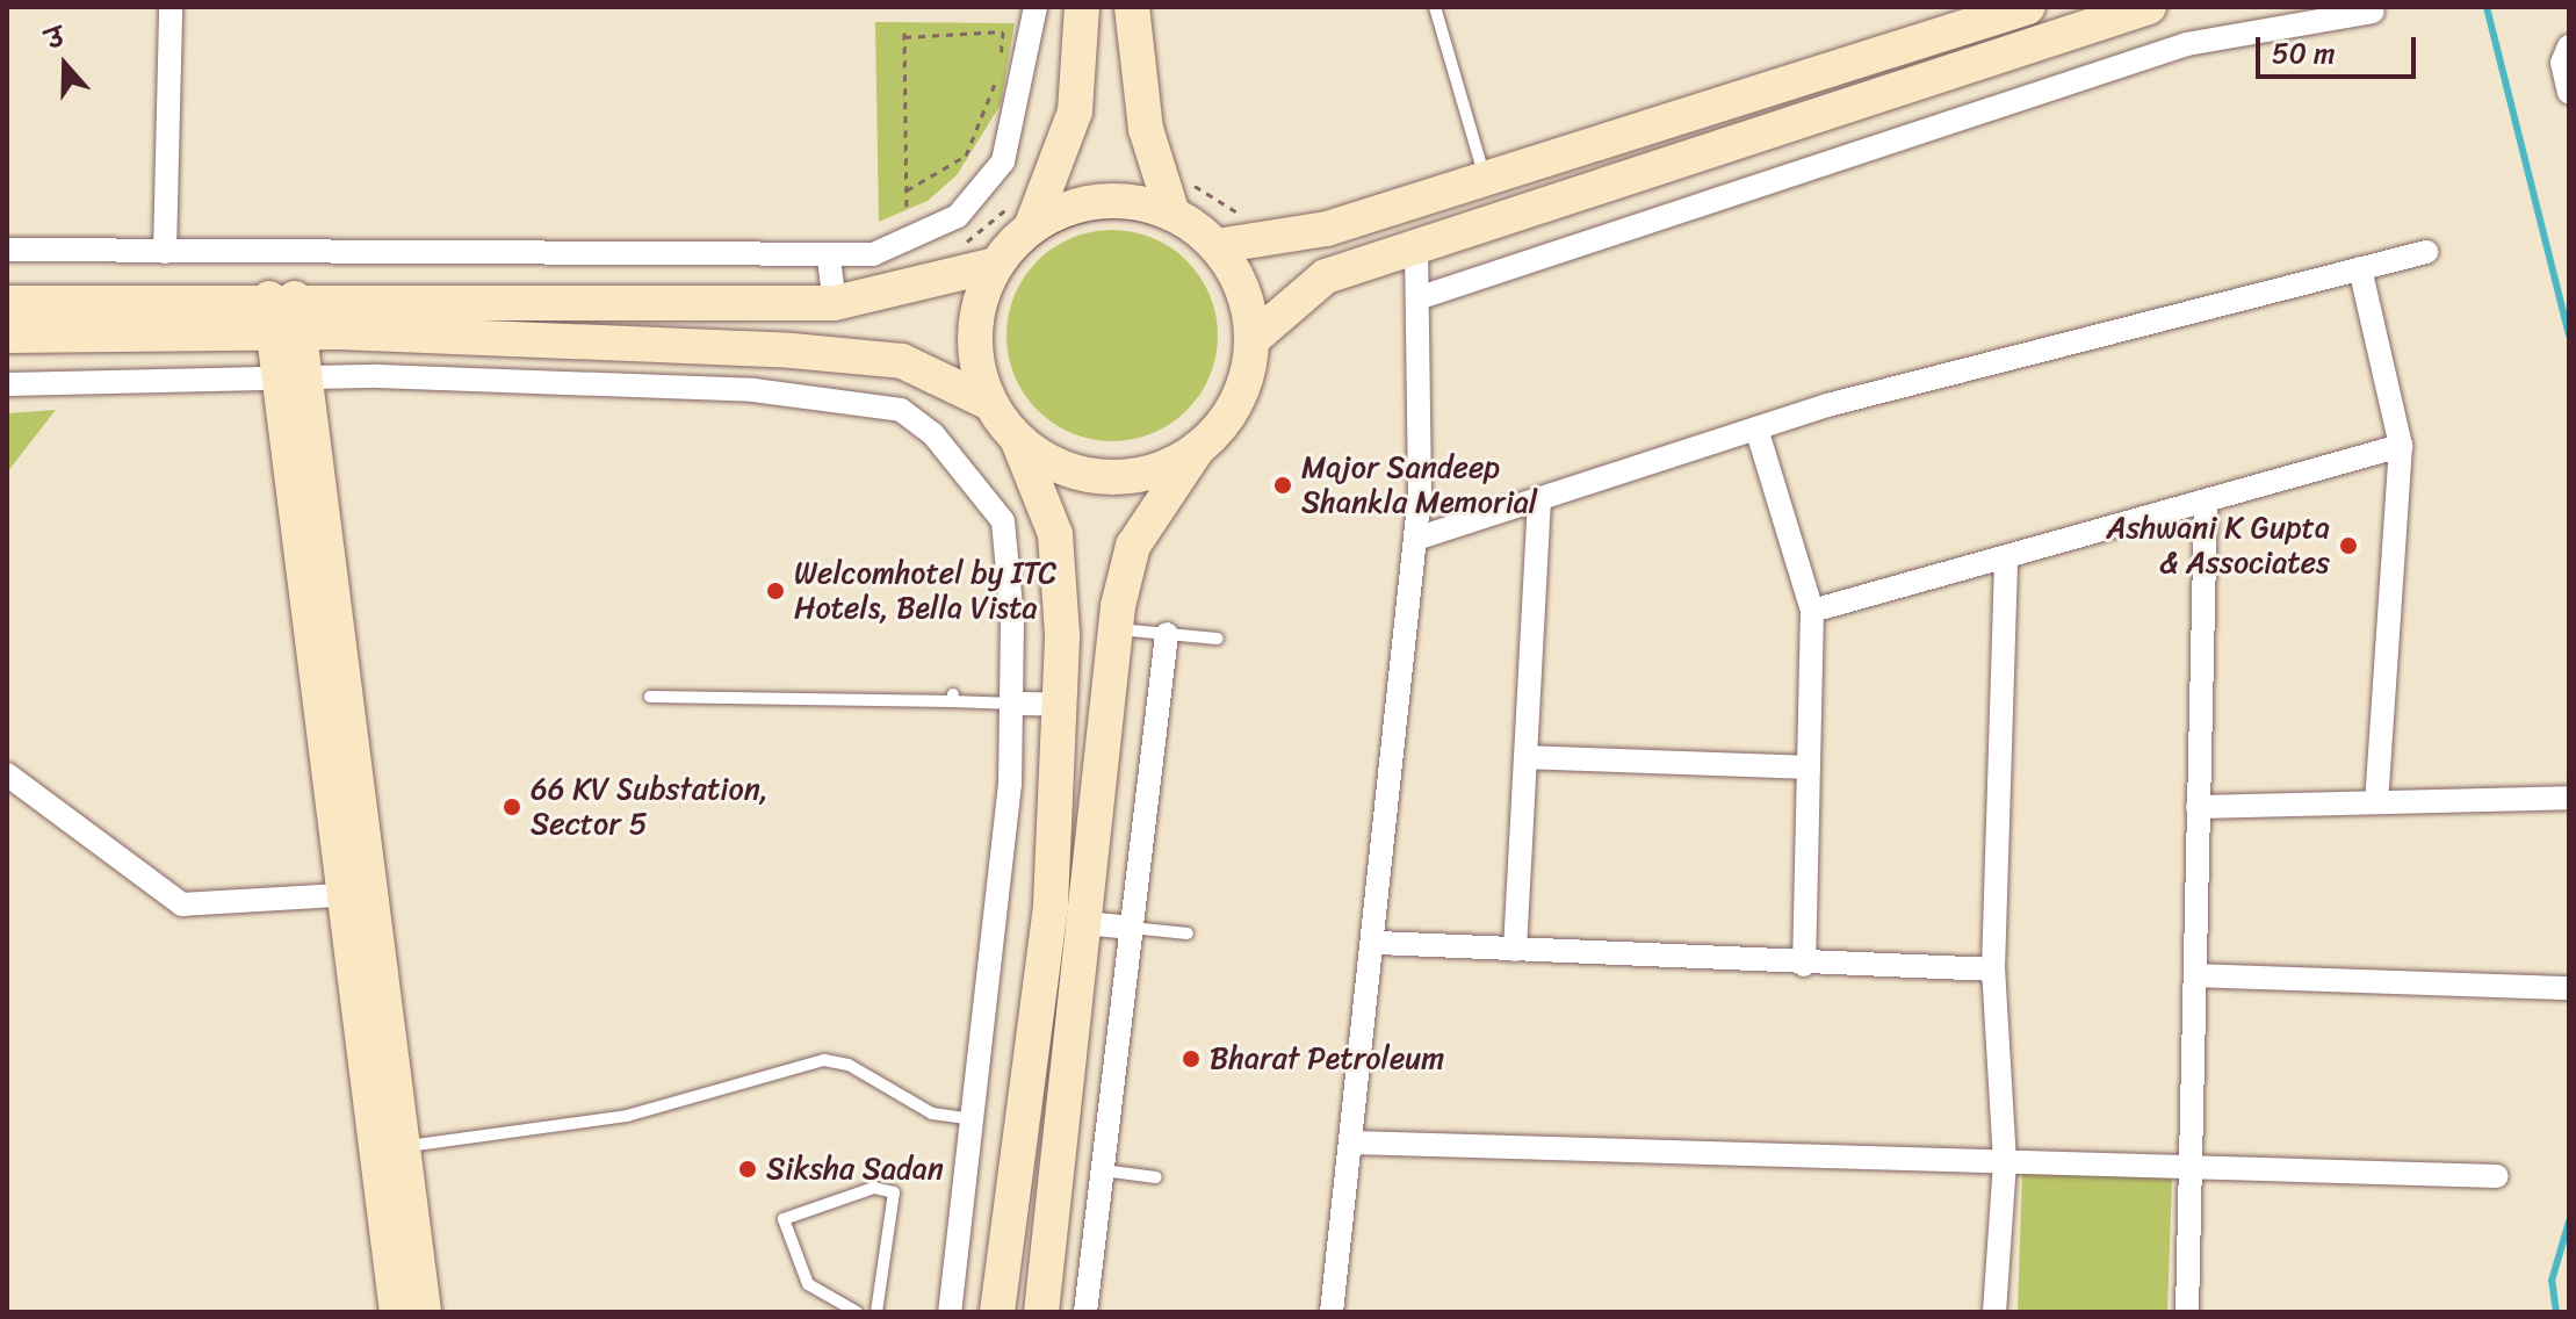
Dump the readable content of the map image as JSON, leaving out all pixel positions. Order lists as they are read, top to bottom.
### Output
{
  "places": [
    "Major Sandeep Shankla Memorial",
    "Ashwani K Gupta & Associates",
    "Welcomhotel by ITC Hotels, Bella Vista",
    "66 KV Substation, Sector 5",
    "Bharat Petroleum",
    "Siksha Sadan"
  ],
  "scale_bar": "50 m",
  "north": "top"
}
